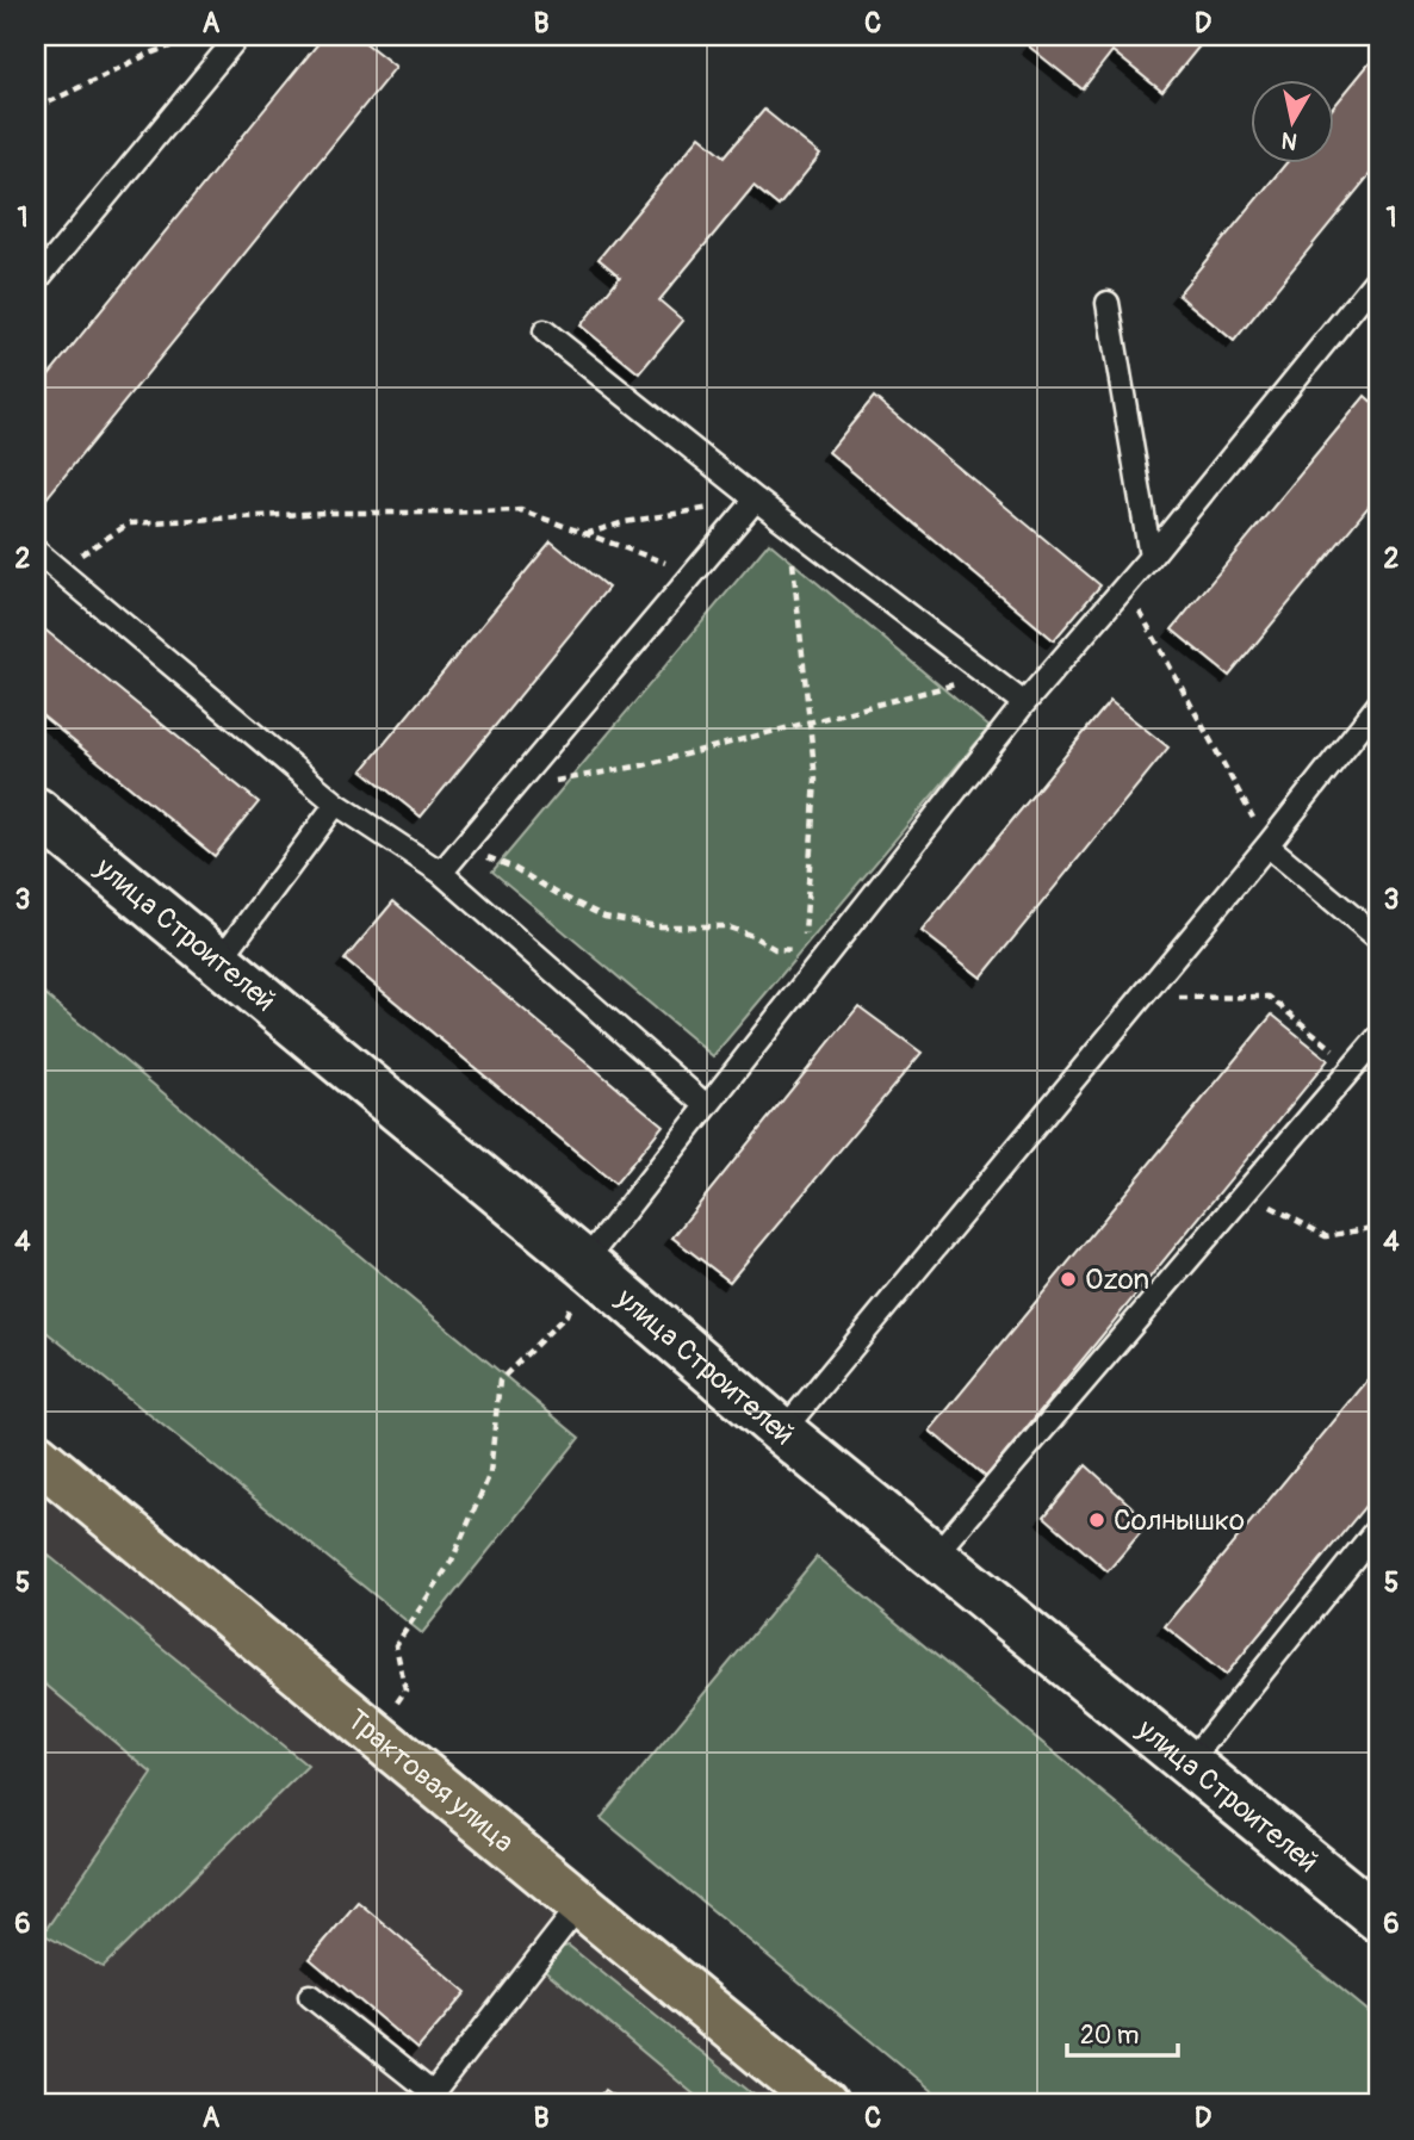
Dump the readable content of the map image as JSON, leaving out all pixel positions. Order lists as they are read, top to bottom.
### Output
{
  "streets": {
    "main road": ["улица Строителей", "Трактовая улица"]
  },
  "places": ["Ozon", "Солнышко"],
  "scale_bar": "20 m",
  "north": "bottom",
  "grid": {
    "columns": [
      "A",
      "B",
      "C",
      "D"
    ],
    "rows": [
      "1",
      "2",
      "3",
      "4",
      "5",
      "6"
    ]
  }
}
